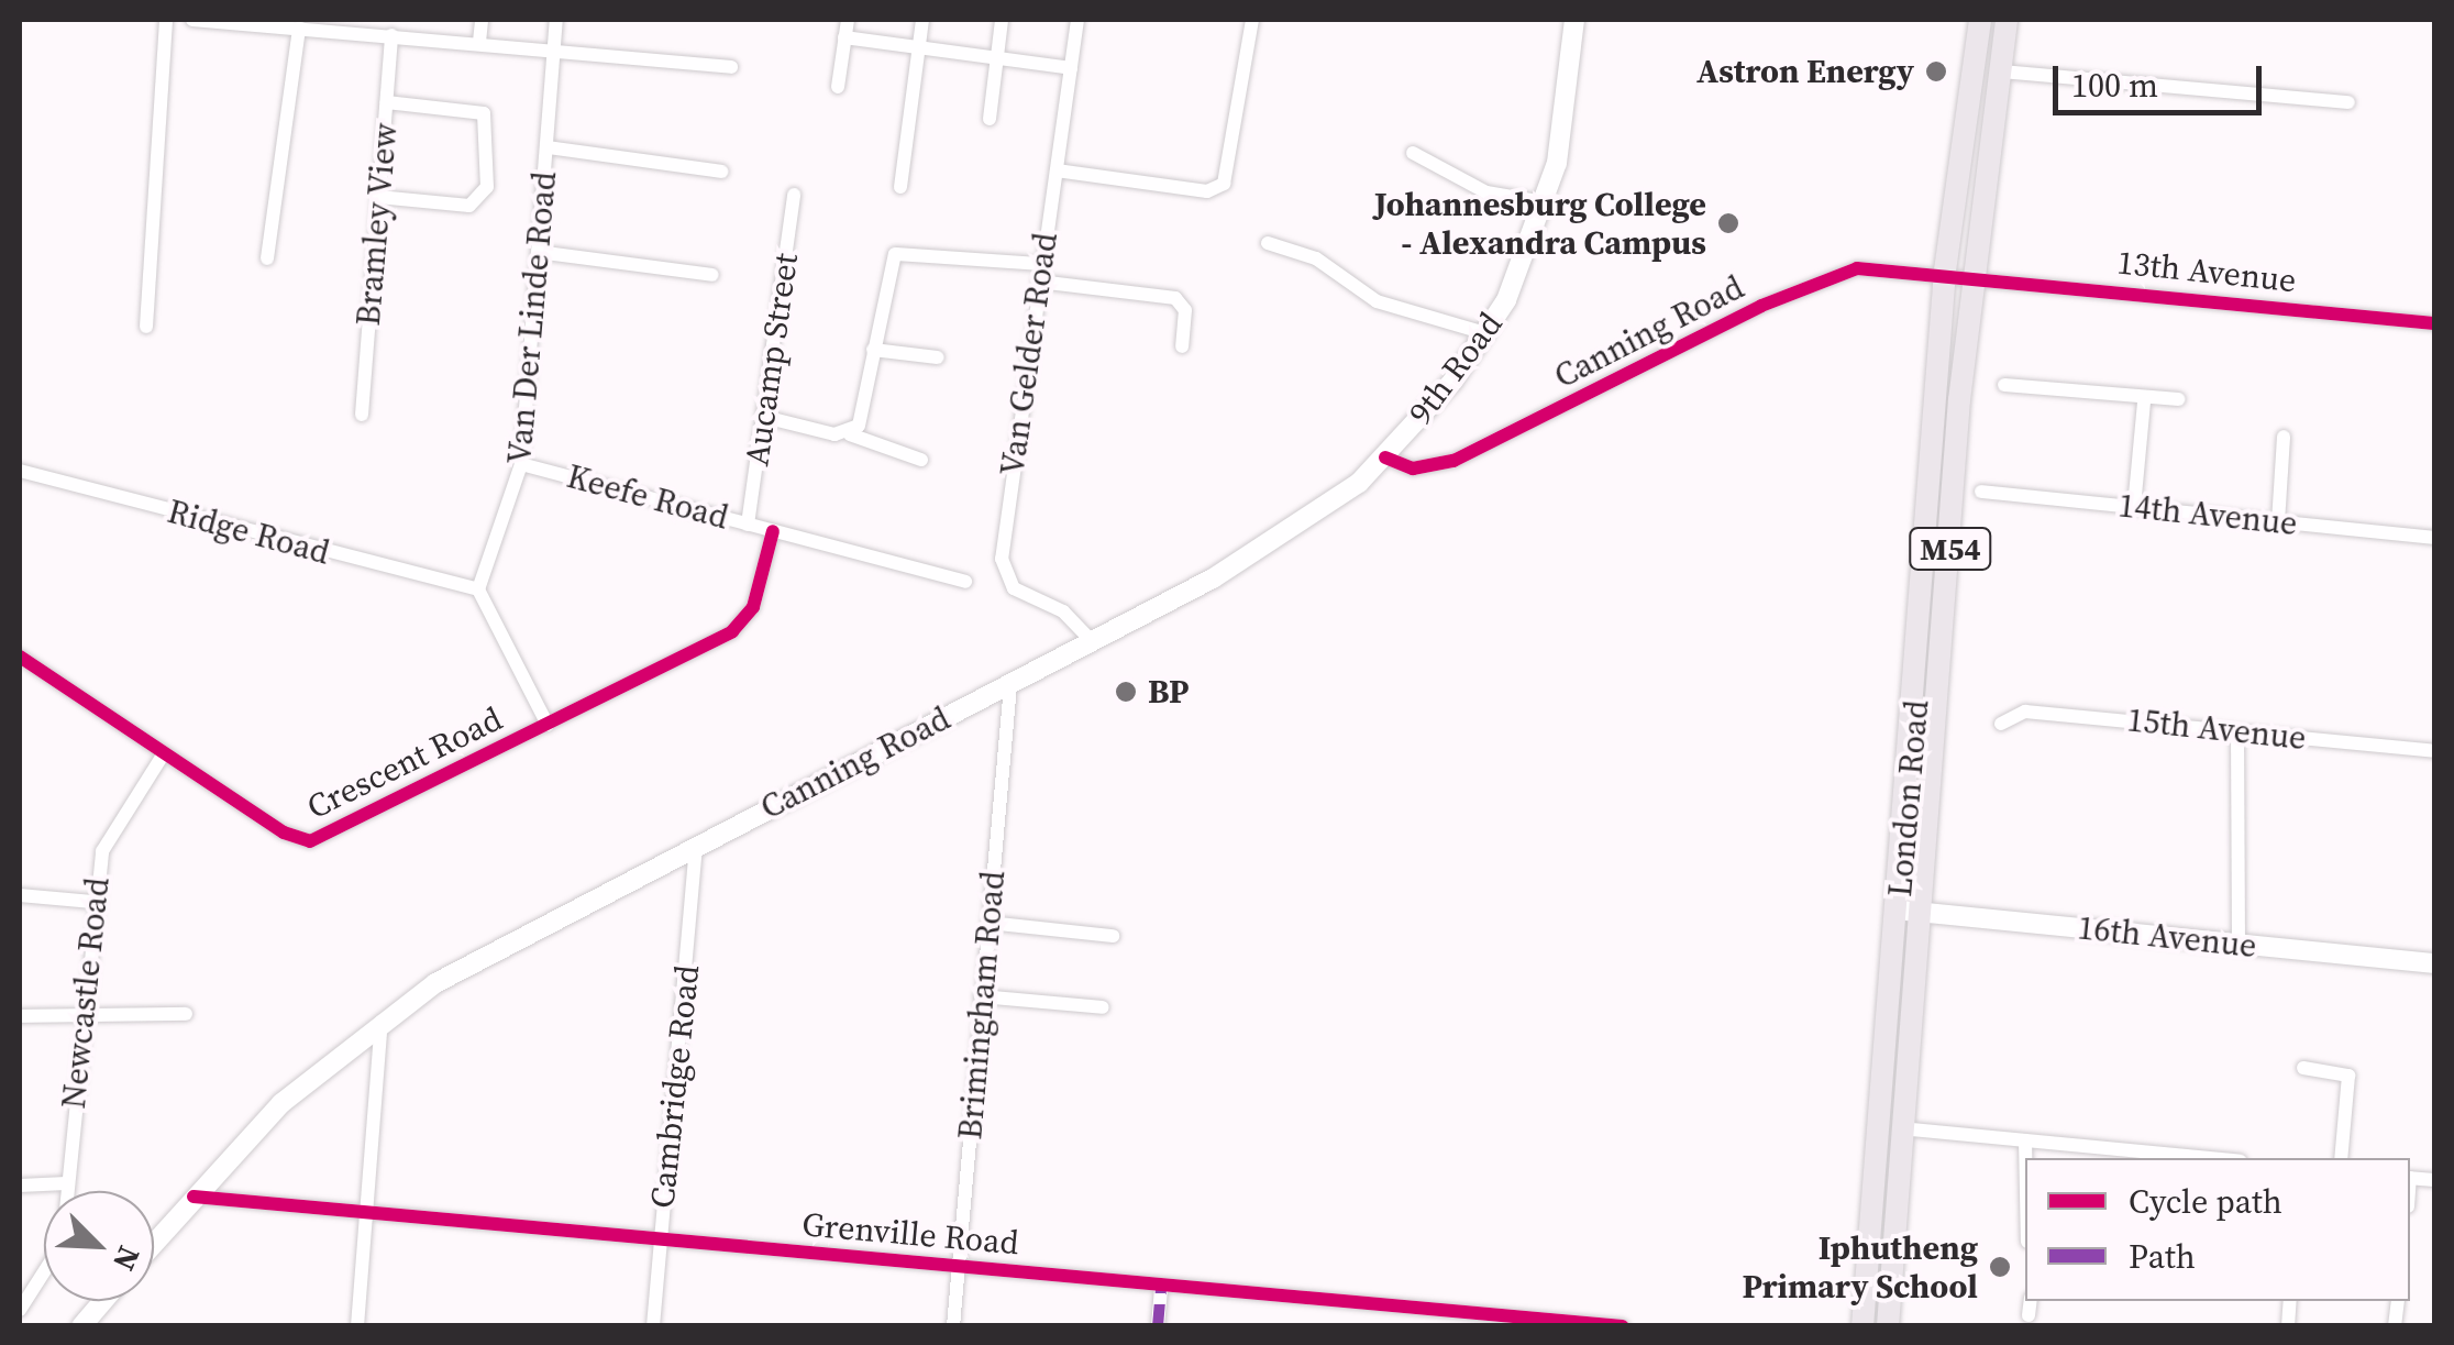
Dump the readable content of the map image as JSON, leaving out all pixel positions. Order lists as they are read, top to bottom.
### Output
{
  "streets": {
    "main road": [
      "Canning Road",
      "9th Road",
      "M54",
      "London Road",
      "16th Avenue"
    ],
    "street": [
      "Bramley View",
      "13th Avenue",
      "Van Der Linde Road",
      "Van Gelder Road",
      "Aucamp Street",
      "Keefe Road",
      "14th Avenue",
      "Ridge Road",
      "15th Avenue",
      "Crescent Road",
      "Newcastle Road",
      "Brimingham Road",
      "Cambridge Road",
      "Grenville Road"
    ]
  },
  "crossings": [
    ["13th Avenue", "Canning Road"],
    ["13th Avenue", "M54"],
    ["13th Avenue", "London Road"],
    ["Van Der Linde Road", "Keefe Road"],
    ["Van Der Linde Road", "Ridge Road"],
    ["Canning Road", "Van Gelder Road"],
    ["Canning Road", "9th Road"],
    ["Canning Road", "M54"],
    ["Canning Road", "London Road"],
    ["Canning Road", "Brimingham Road"],
    ["Canning Road", "Cambridge Road"],
    ["Canning Road", "Grenville Road"],
    ["Aucamp Street", "Keefe Road"],
    ["Keefe Road", "Crescent Road"],
    ["M54", "London Road"],
    ["Crescent Road", "Newcastle Road"],
    ["London Road", "16th Avenue"],
    ["Brimingham Road", "Grenville Road"],
    ["Cambridge Road", "Grenville Road"]
  ],
  "places": [
    "Astron Energy",
    "Johannesburg College - Alexandra Campus",
    "BP",
    "Iphutheng Primary School"
  ],
  "legend": ["Cycle path", "Path"],
  "scale_bar": "100 m",
  "north": "bottom right"
}
